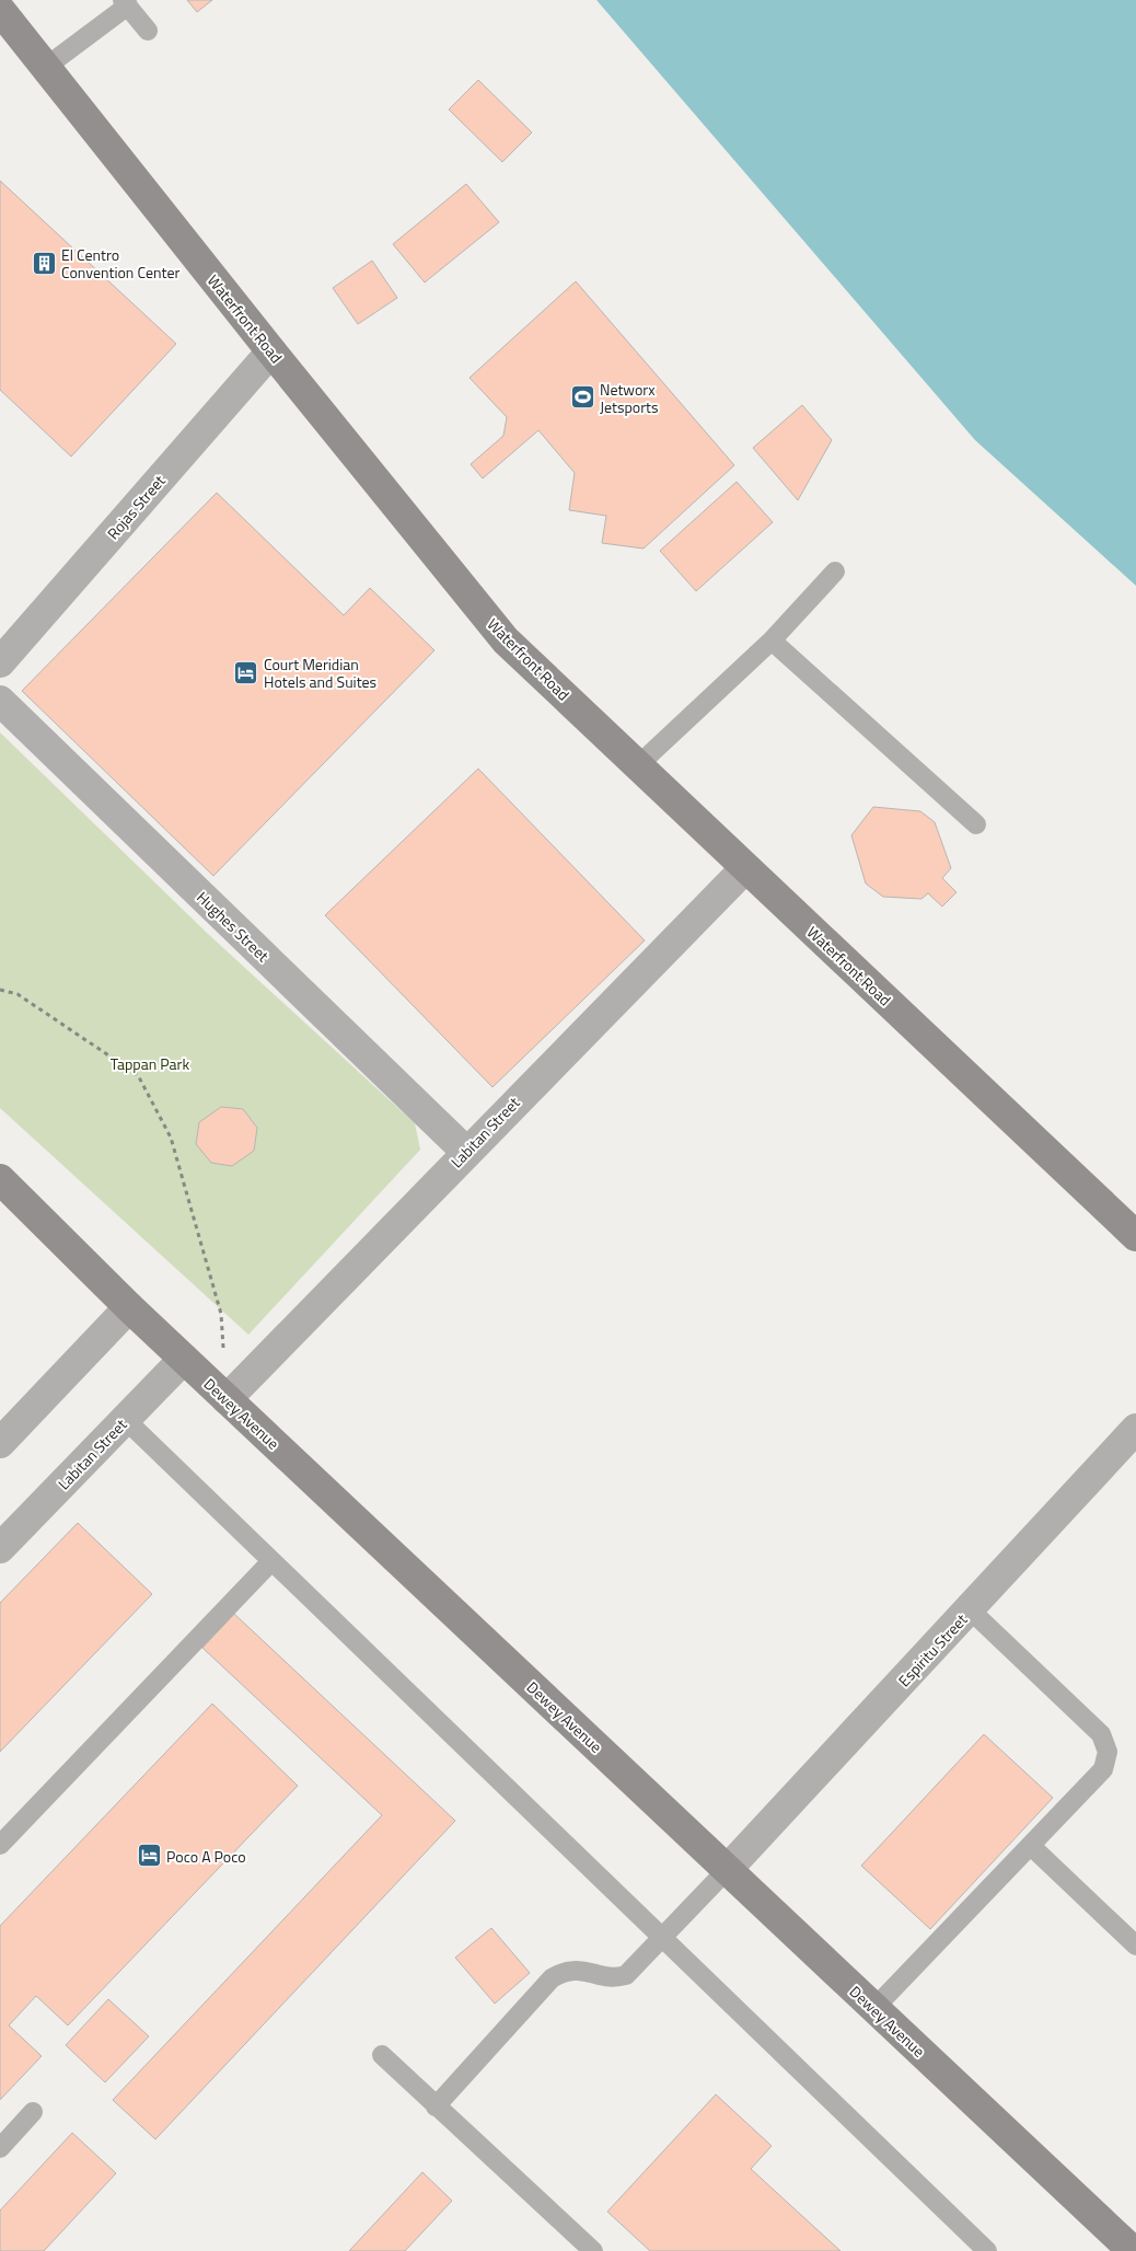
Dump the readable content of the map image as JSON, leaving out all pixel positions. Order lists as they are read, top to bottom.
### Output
{
  "streets": {
    "main road": ["Waterfront Road", "Dewey Avenue"],
    "street": [
      "Rojas Street",
      "Hughes Street",
      "Labitan Street",
      "Espiritu Street"
    ]
  },
  "crossings": [
    ["Waterfront Road", "Rojas Street"],
    ["Waterfront Road", "Labitan Street"],
    ["Hughes Street", "Labitan Street"],
    ["Labitan Street", "Dewey Avenue"],
    ["Dewey Avenue", "Espiritu Street"]
  ],
  "parks": ["Tappan Park"],
  "places": {
    "building": ["El Centro Convention Center"],
    "sports": ["Networx Jetsports"],
    "hotel": ["Court Meridian Hotels and Suites", "Poco A Poco"]
  }
}
